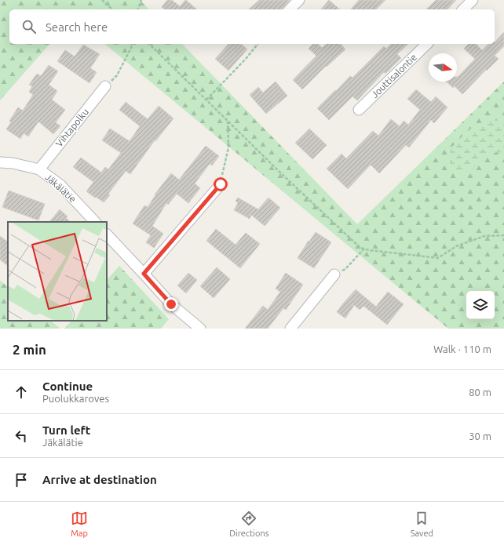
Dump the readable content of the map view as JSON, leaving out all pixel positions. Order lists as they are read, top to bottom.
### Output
{
  "streets": {
    "street": ["Jouttisalontie", "Vihtapolku", "Jäkälätie"]
  },
  "crossings": [
    ["Vihtapolku", "Jäkälätie"]
  ],
  "north": "right",
  "page": {
    "search": "Search here",
    "heading": ["2 min", "Walk · 110 m"],
    "list": [
      ["Continue", "Puolukkaroves", "80 m"],
      ["Turn left", "Jäkälätie", "30 m"],
      "Arrive at destination"
    ],
    "nav": ["Map", "Directions", "Saved"]
  }
}
